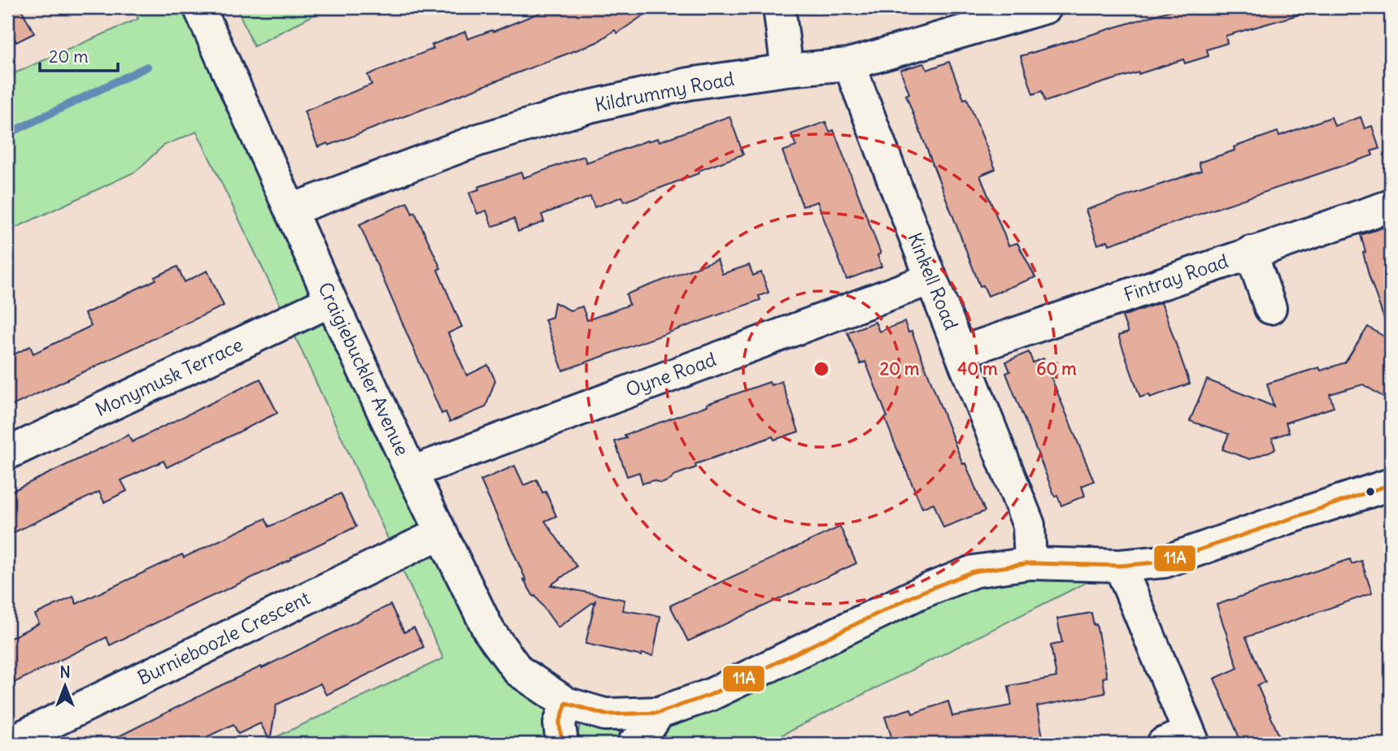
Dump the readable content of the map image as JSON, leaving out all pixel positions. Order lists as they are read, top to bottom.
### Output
{
  "streets": {
    "street": [
      "Kildrummy Road",
      "Fintray Road",
      "Kinkell Road",
      "Craigiebuckler Avenue",
      "Oyne Road",
      "Monymusk Terrace",
      "Burnieboozle Crescent"
    ]
  },
  "crossings": [
    ["Kildrummy Road", "Kinkell Road"],
    ["Kildrummy Road", "Craigiebuckler Avenue"],
    ["Fintray Road", "Kinkell Road"],
    ["Kinkell Road", "Craigiebuckler Avenue"],
    ["Kinkell Road", "Oyne Road"],
    ["Craigiebuckler Avenue", "Oyne Road"],
    ["Craigiebuckler Avenue", "Monymusk Terrace"],
    ["Craigiebuckler Avenue", "Burnieboozle Crescent"]
  ],
  "lines": ["transit line 11A"],
  "scale_bar": "20 m",
  "north": "top",
  "rings": ["20 m", "40 m", "60 m"]
}
